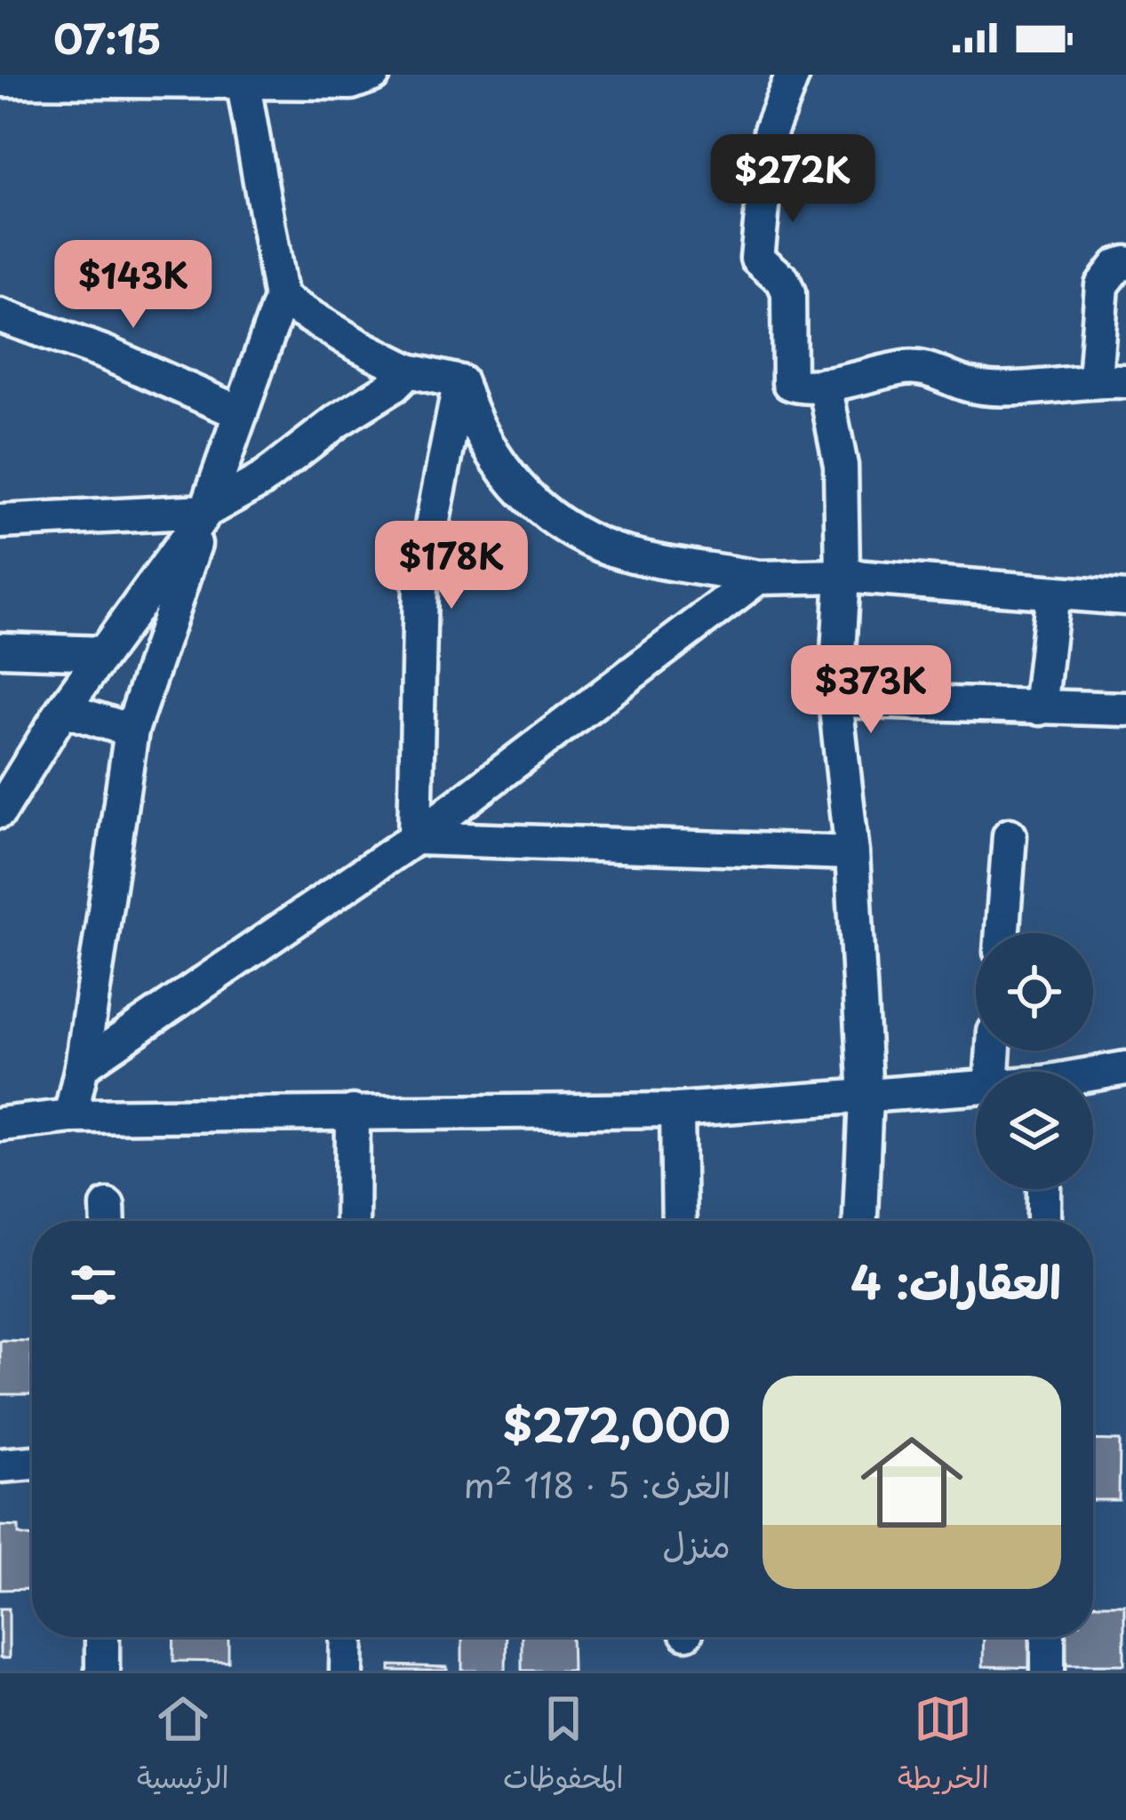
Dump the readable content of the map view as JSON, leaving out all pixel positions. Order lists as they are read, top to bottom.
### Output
{
  "page": {
    "status": "07:15",
    "price": [
      "$272K",
      "$143K",
      "$178K",
      "$373K"
    ],
    "heading": "العقارات: 4",
    "list": [
      {
        "name": "$272,000",
        "note": "الغرف: 5 · 118 m² · منزل"
      }
    ],
    "tabs": ["الخريطة", "المحفوظات", "الرئيسية"]
  }
}
